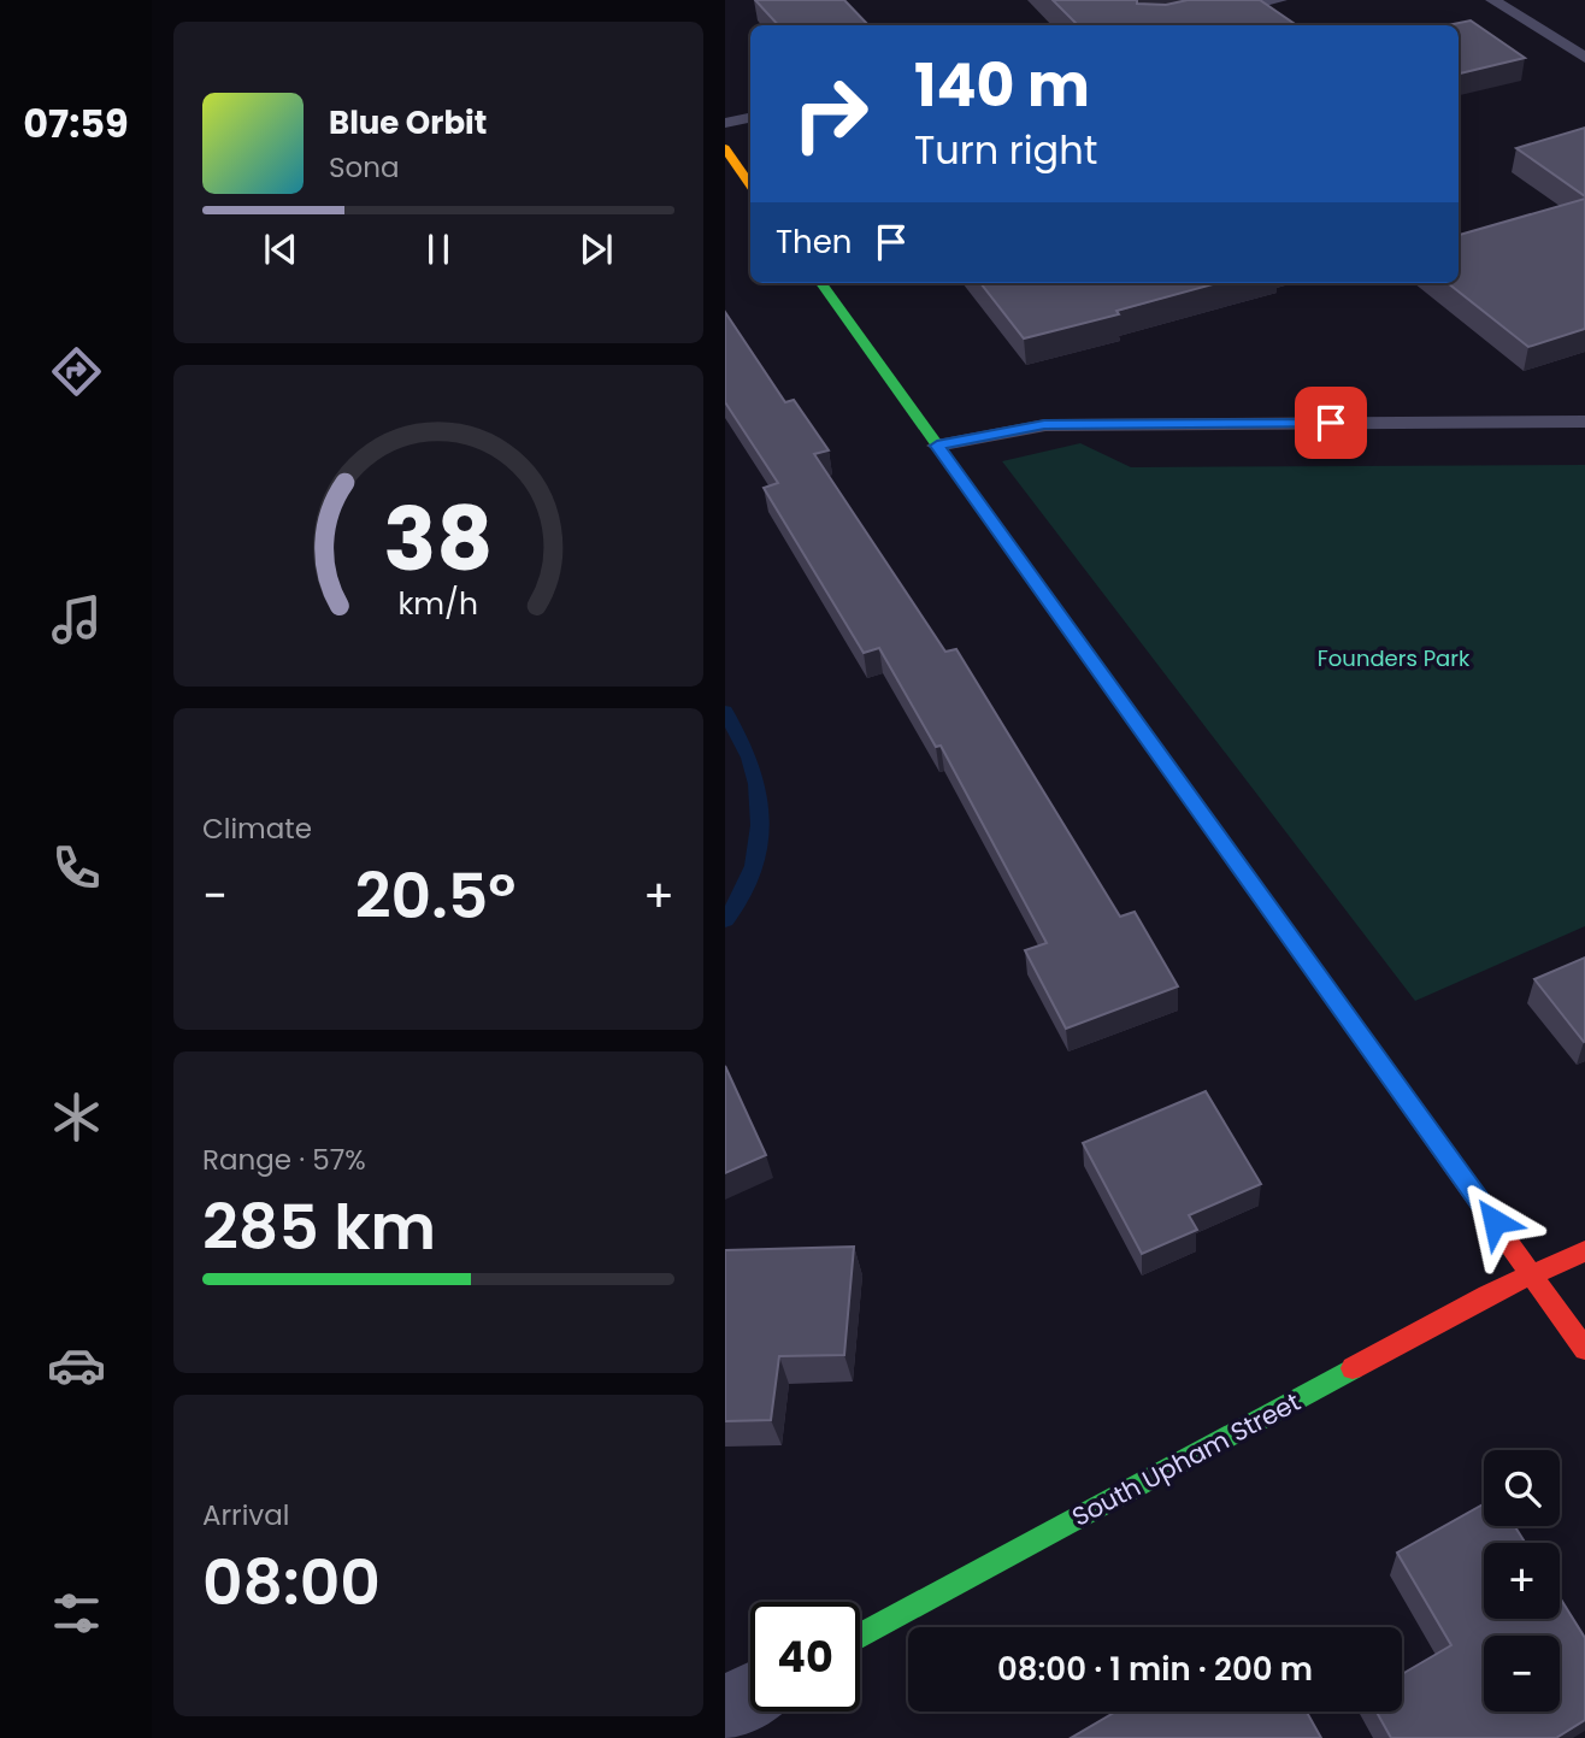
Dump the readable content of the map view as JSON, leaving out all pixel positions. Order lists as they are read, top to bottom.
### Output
{
  "streets": {
    "street": ["South Upham Street"]
  },
  "parks": ["Founders Park"],
  "page": {
    "tabs": "07:59",
    "turn": ["140 m", "Turn right"],
    "song": ["Blue Orbit", "Sona"],
    "then": "Then",
    "tile": [
      "Climate",
      ["Range · 57%", "285 km"],
      ["Arrival", "08:00"]
    ],
    "heat": ["−", "20.5°", "+"],
    "map_buttons": ["+", "−"],
    "limit": "40",
    "trip": "08:00 · 1 min · 200 m",
    "gauge": ["38", "km/h"]
  }
}
